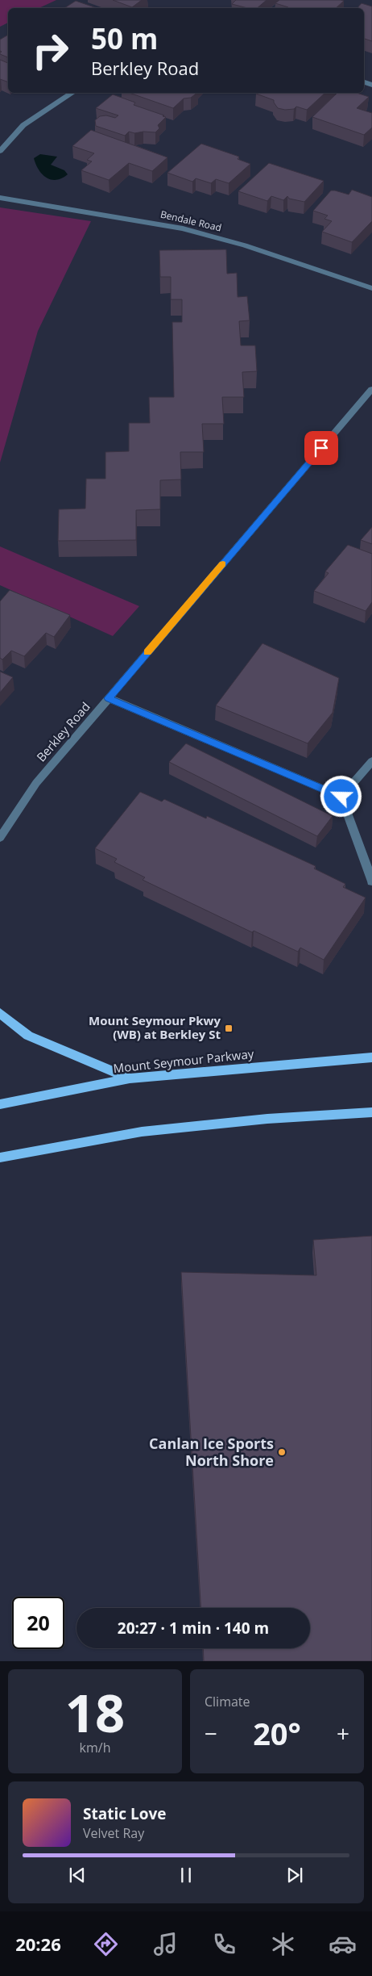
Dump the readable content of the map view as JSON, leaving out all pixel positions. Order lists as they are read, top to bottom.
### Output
{
  "streets": {
    "main road": ["Mount Seymour Parkway"],
    "street": ["Bendale Road", "Berkley Road"]
  },
  "places": {
    "transit": ["Mount Seymour Pkwy (WB) at Berkley St"],
    "other": ["Canlan Ice Sports North Shore"]
  },
  "page": {
    "turn": ["50 m", "Berkley Road"],
    "limit": "20",
    "trip": "20:27 · 1 min · 140 m",
    "tile": [
      ["18", "km/h"],
      "Climate"
    ],
    "heat": ["−", "20°", "+"],
    "song": ["Static Love", "Velvet Ray"],
    "tabs": "20:26"
  }
}
